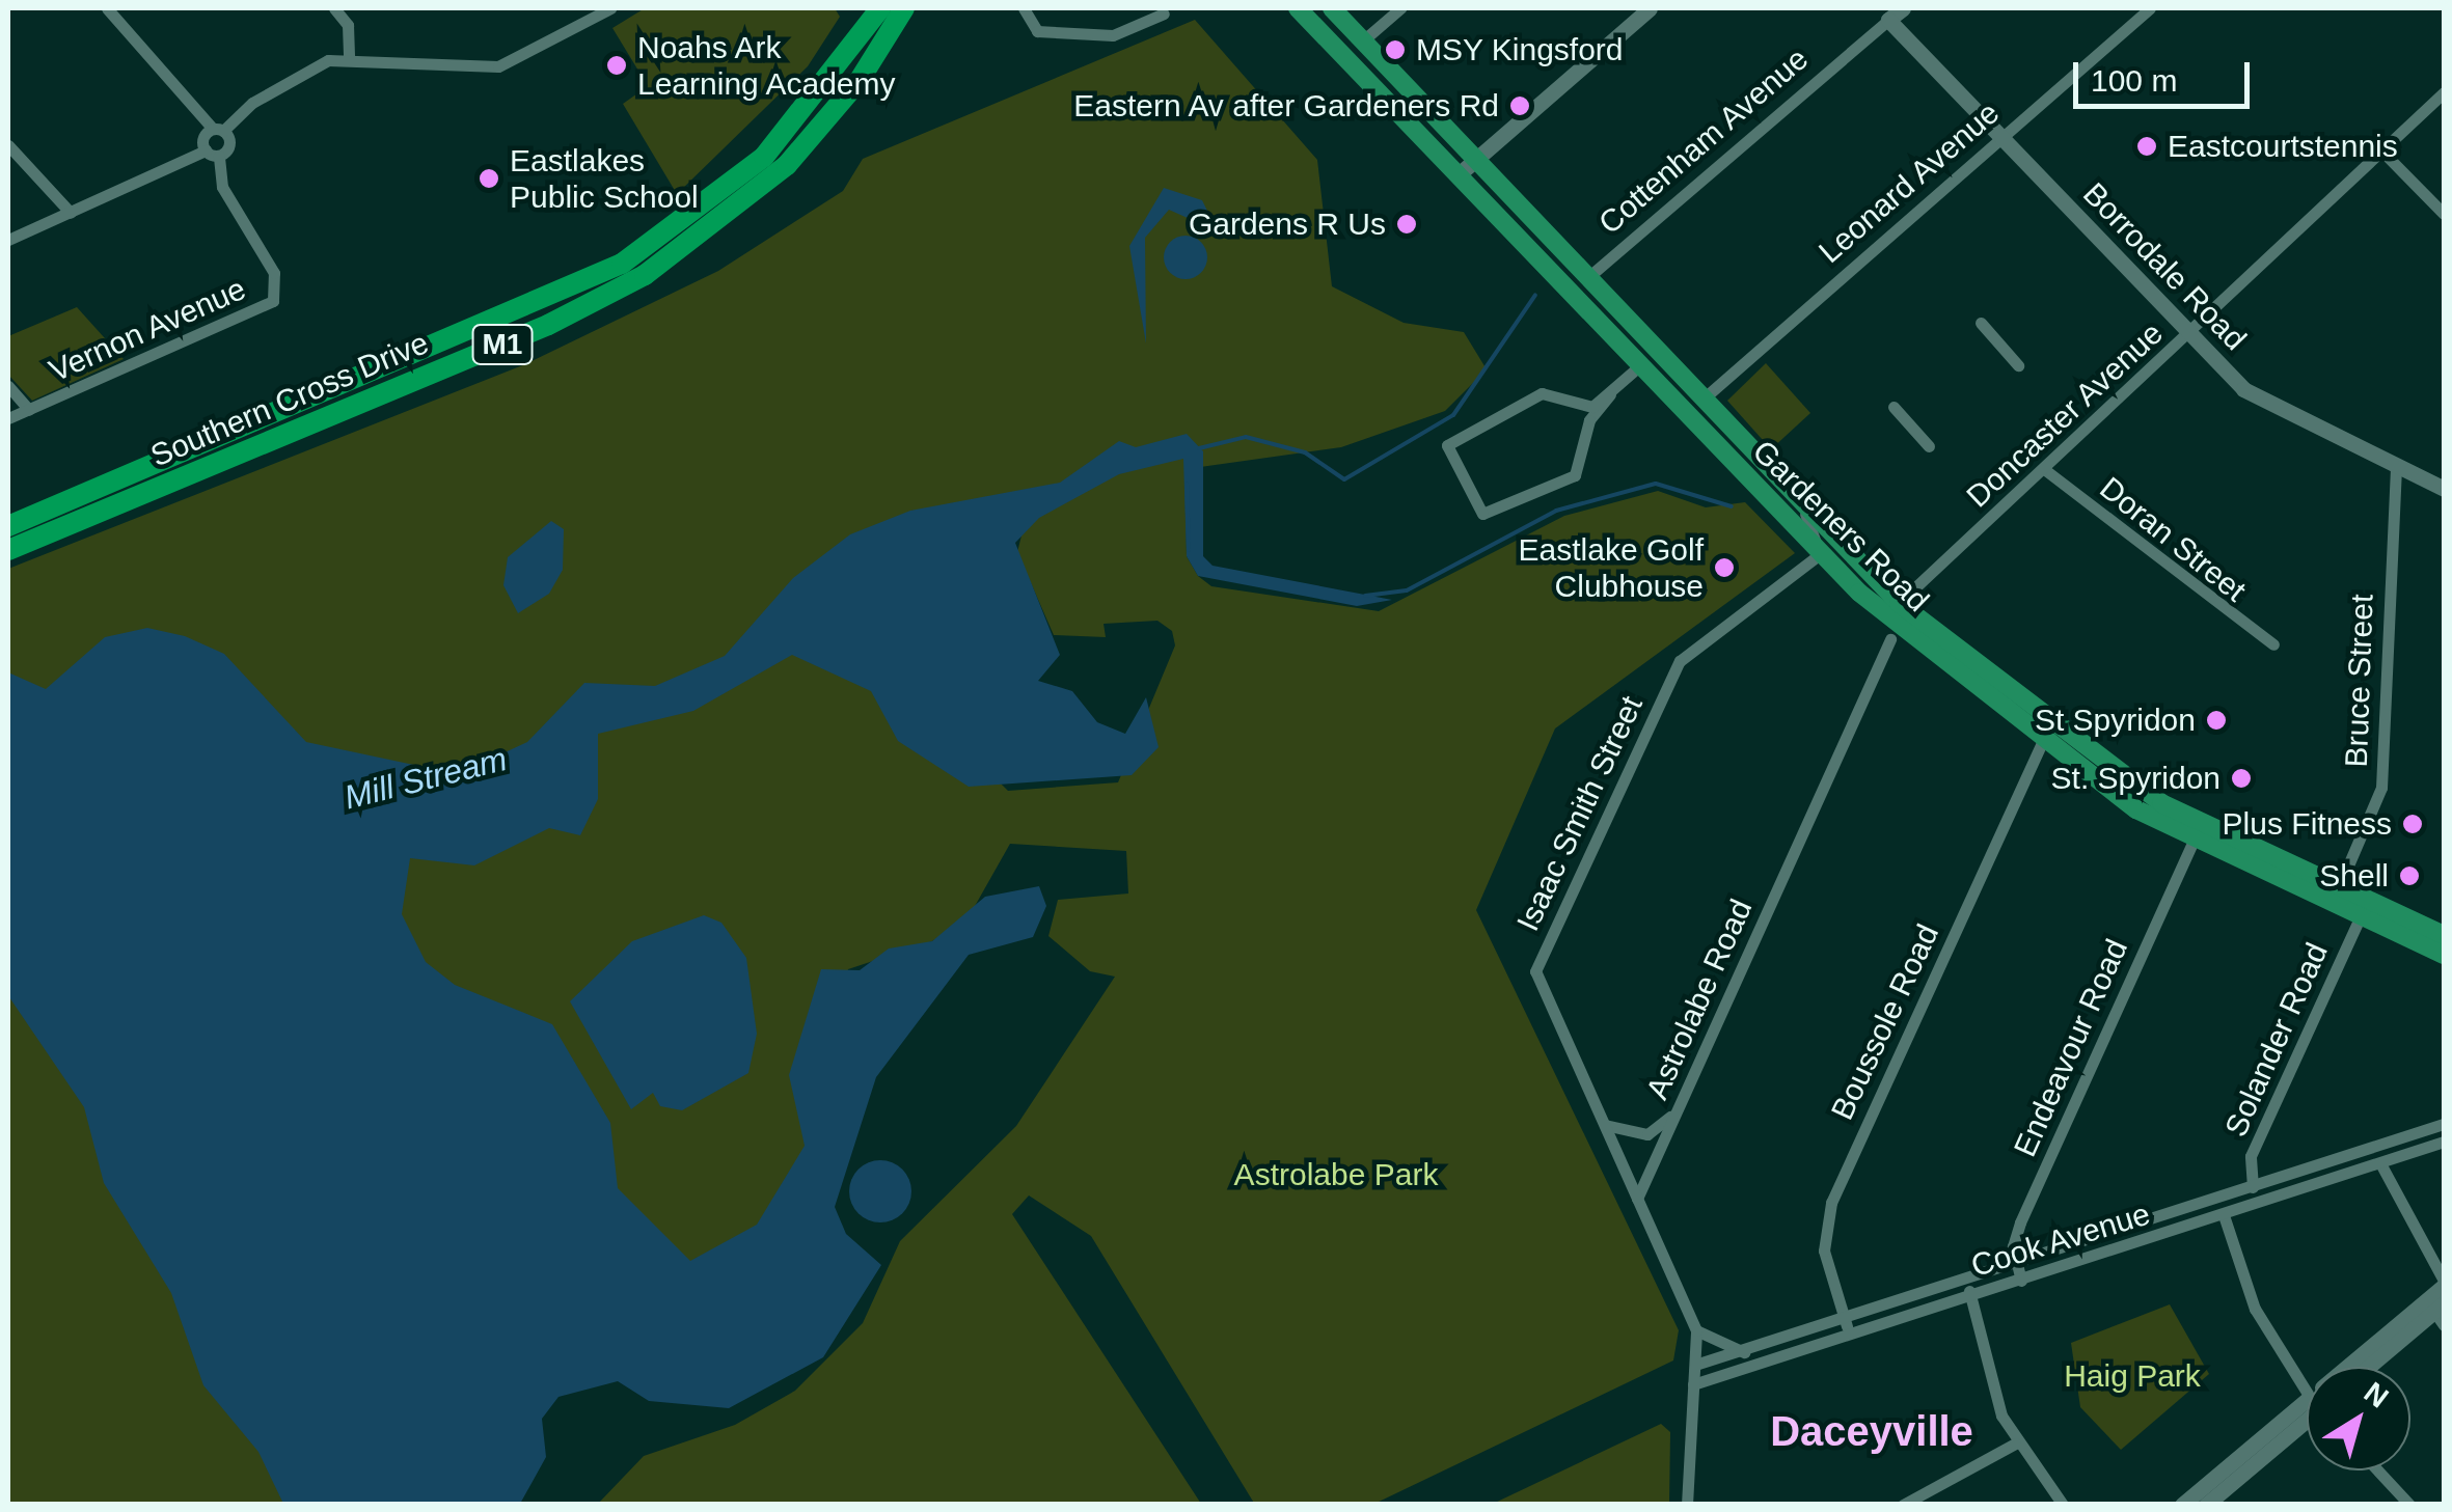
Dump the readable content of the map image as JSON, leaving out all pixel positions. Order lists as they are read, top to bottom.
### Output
{
  "streets": {
    "highway": ["M1", "Southern Cross Drive"],
    "main road": ["Gardeners Road"],
    "street": [
      "Cottenham Avenue",
      "Leonard Avenue",
      "Borrodale Road",
      "Vernon Avenue",
      "Doncaster Avenue",
      "Doran Street",
      "Bruce Street",
      "Isaac Smith Street",
      "Astrolabe Road",
      "Boussole Road",
      "Solander Road",
      "Endeavour Road",
      "Cook Avenue"
    ]
  },
  "crossings": [
    ["Cottenham Avenue", "Borrodale Road"],
    ["Cottenham Avenue", "Gardeners Road"],
    ["Leonard Avenue", "Borrodale Road"],
    ["Leonard Avenue", "Gardeners Road"],
    ["Borrodale Road", "Doncaster Avenue"],
    ["Borrodale Road", "Bruce Street"],
    ["Doncaster Avenue", "Gardeners Road"],
    ["Doncaster Avenue", "Doran Street"],
    ["Gardeners Road", "Bruce Street"],
    ["Gardeners Road", "Isaac Smith Street"],
    ["Gardeners Road", "Boussole Road"],
    ["Gardeners Road", "Solander Road"],
    ["Gardeners Road", "Endeavour Road"],
    ["Isaac Smith Street", "Astrolabe Road"],
    ["Boussole Road", "Cook Avenue"],
    ["Solander Road", "Cook Avenue"],
    ["Endeavour Road", "Cook Avenue"]
  ],
  "districts": ["Daceyville"],
  "water": ["Mill Stream"],
  "parks": ["Astrolabe Park", "Haig Park"],
  "places": [
    "MSY Kingsford",
    "Noahs Ark Learning Academy",
    "Eastern Av after Gardeners Rd",
    "Eastcourtstennis",
    "Eastlakes Public School",
    "Gardens R Us",
    "Eastlake Golf Clubhouse",
    "St Spyridon",
    "St. Spyridon",
    "Plus Fitness",
    "Shell"
  ],
  "scale_bar": "100 m",
  "north": "top right"
}
